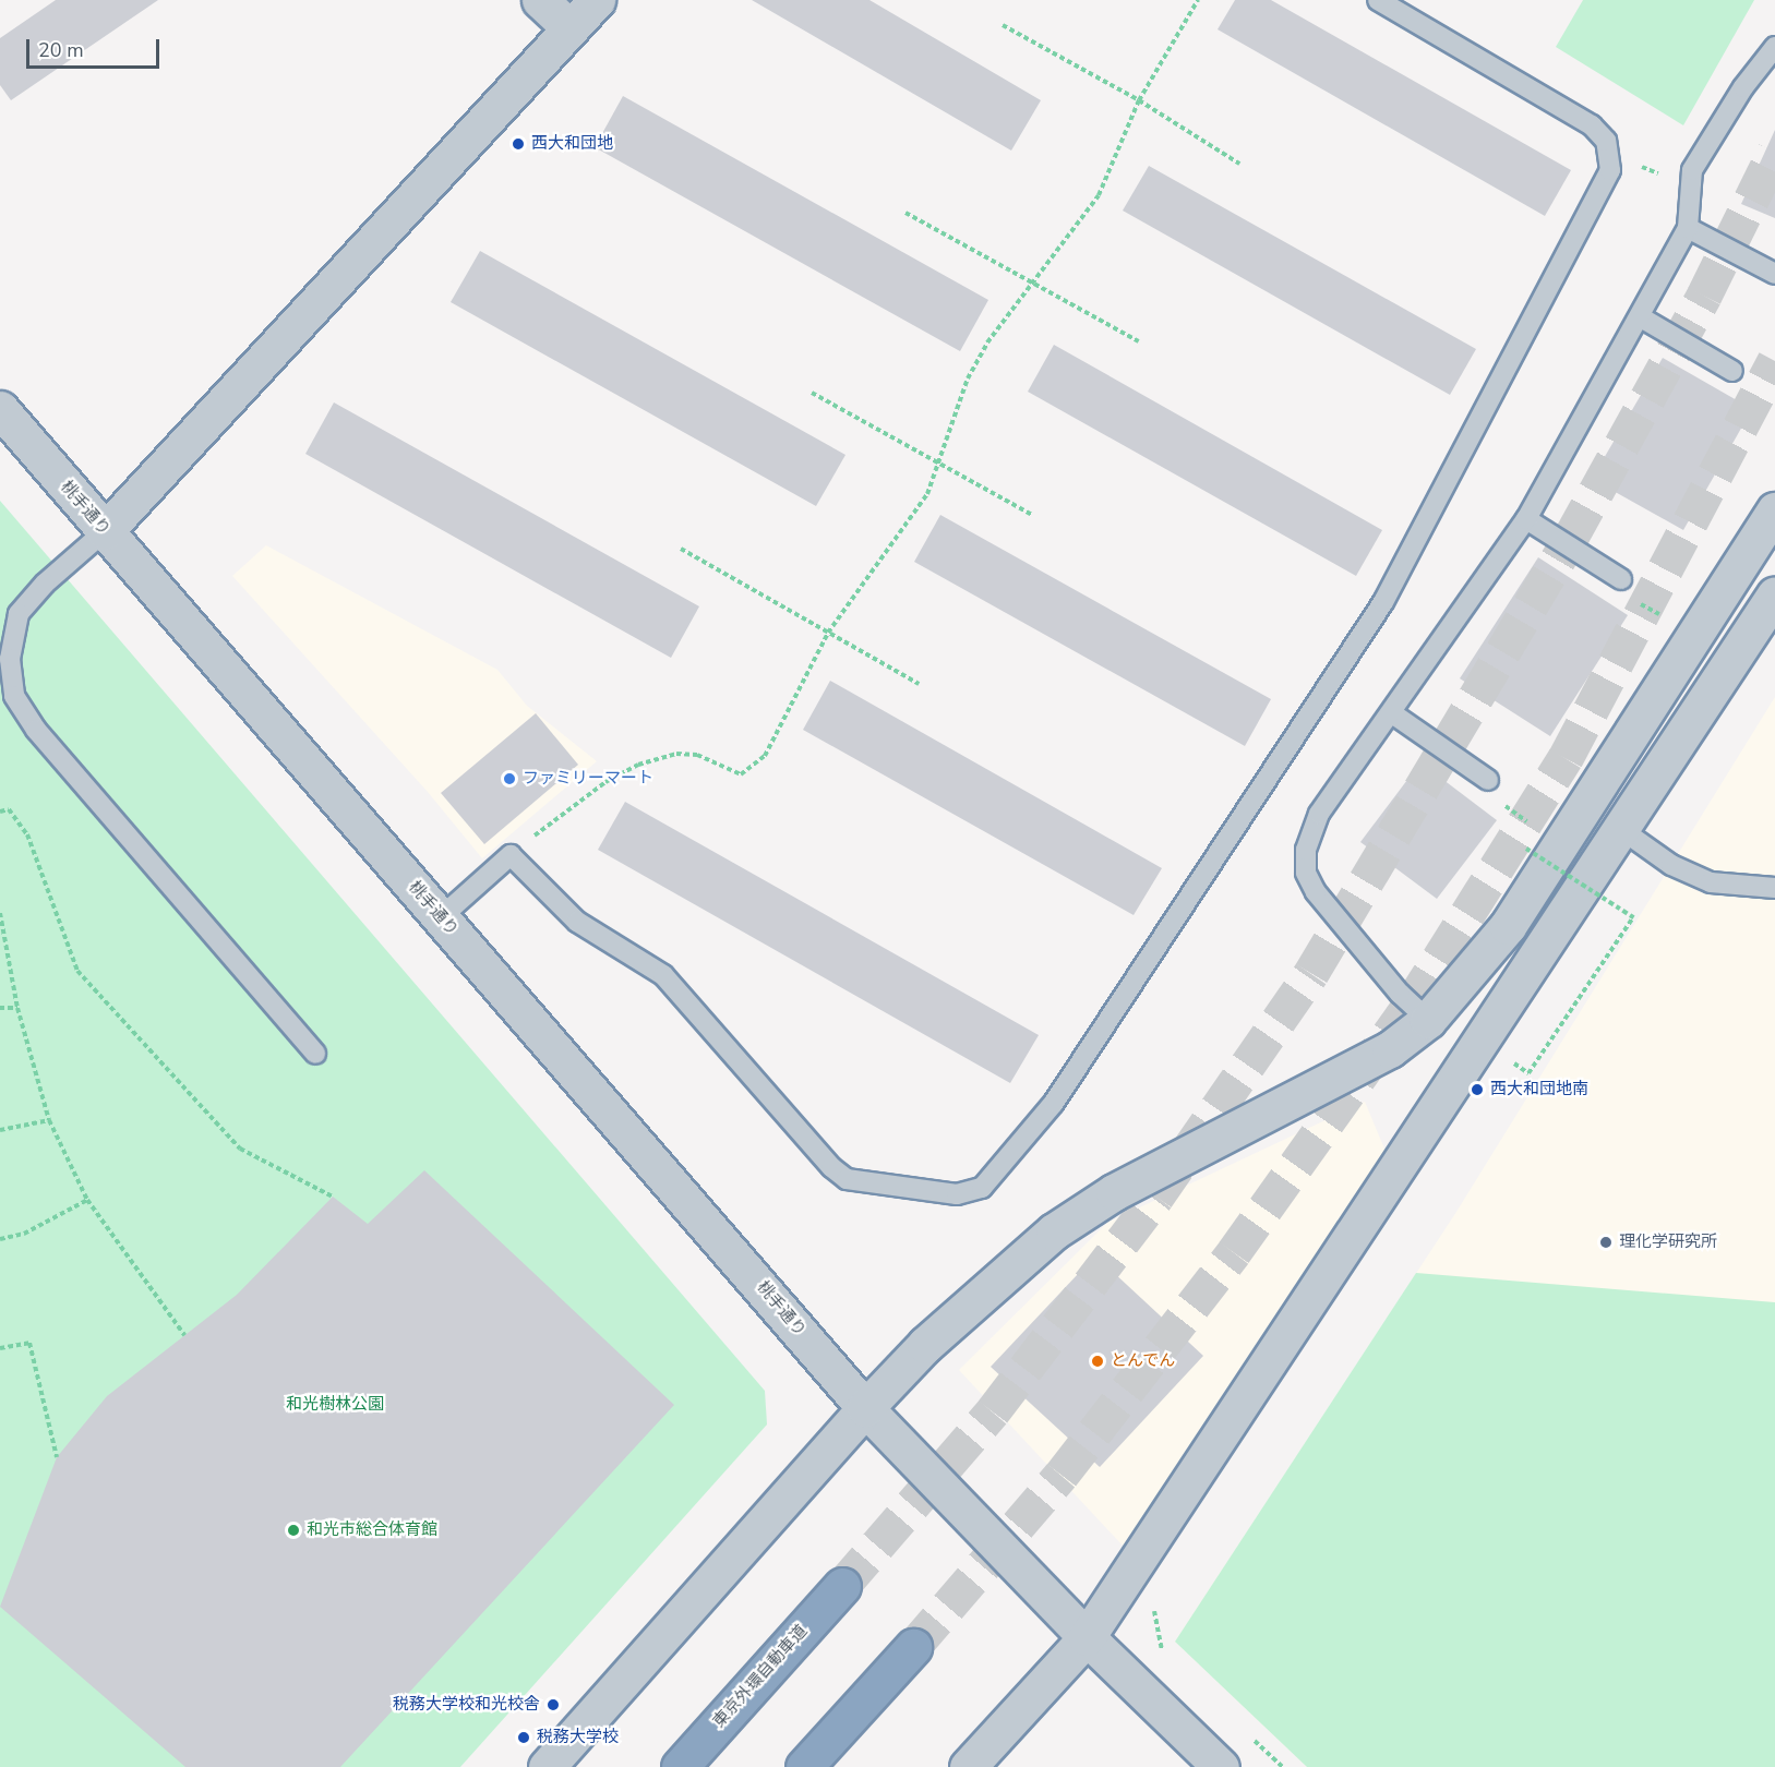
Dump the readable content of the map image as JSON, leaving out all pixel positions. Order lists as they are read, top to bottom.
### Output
{
  "streets": {
    "highway": ["東京外環自動車道"],
    "street": ["桃手通り"]
  },
  "parks": ["和光樹林公園"],
  "places": [
    "西大和団地",
    "ファミリーマート",
    "西大和団地南",
    "理化学研究所",
    "とんでん",
    "和光市総合体育館",
    "税務大学校和光校舎",
    "税務大学校"
  ],
  "scale_bar": "20 m"
}
